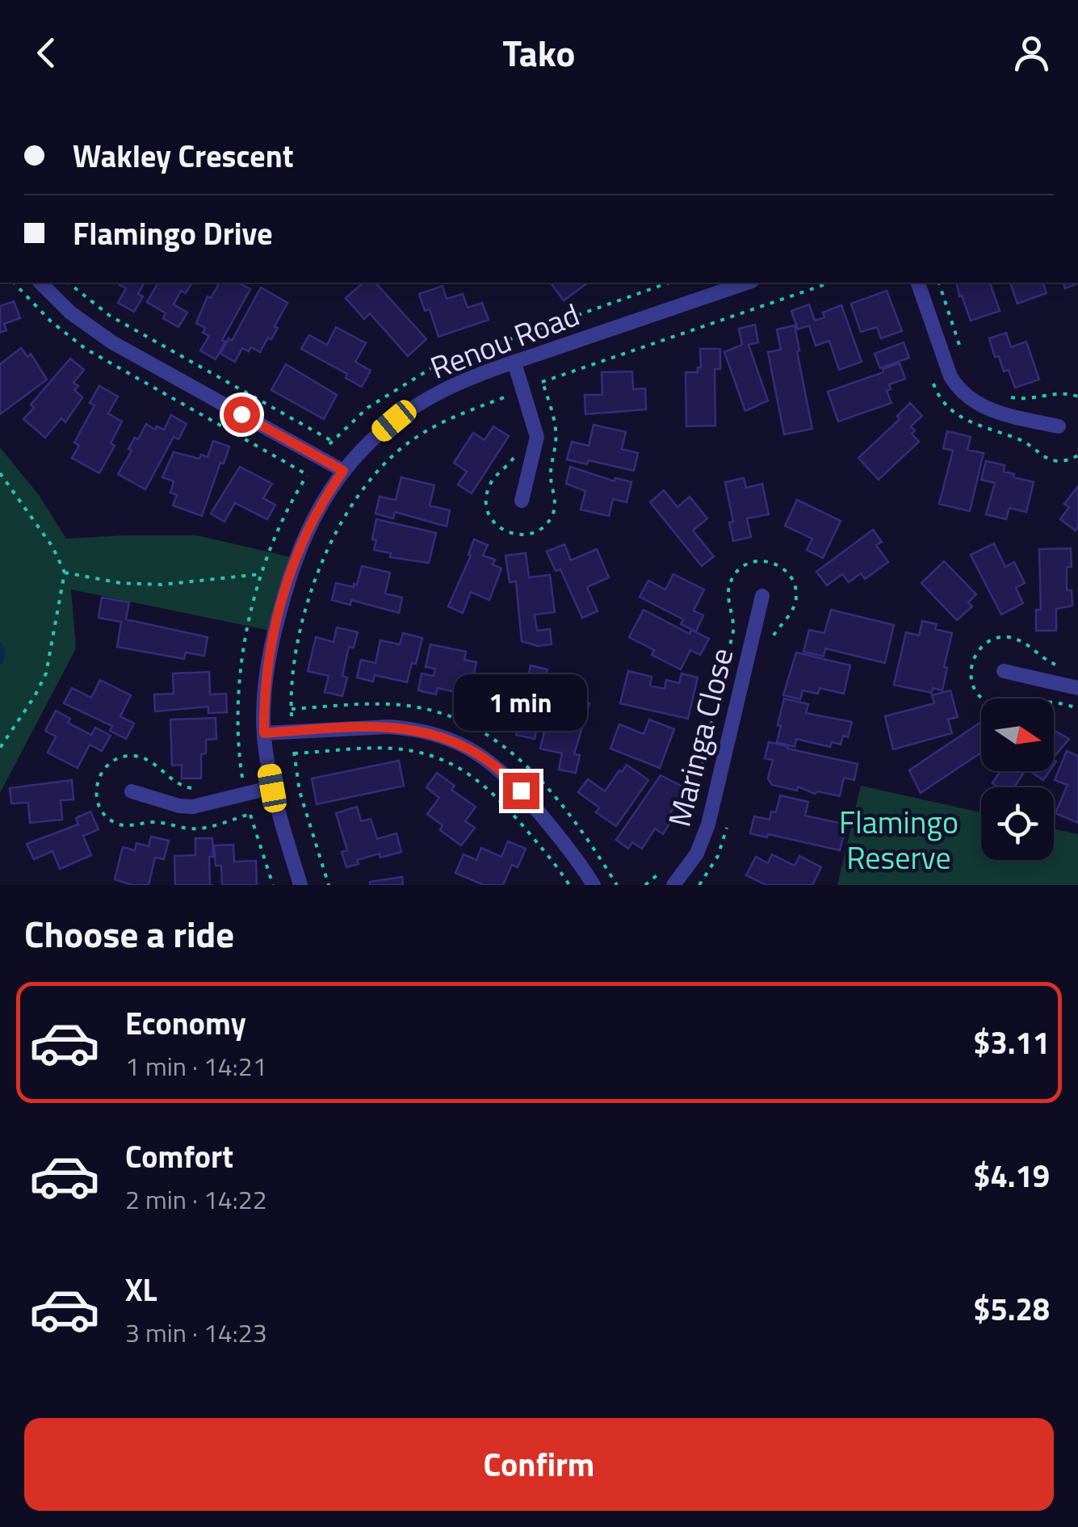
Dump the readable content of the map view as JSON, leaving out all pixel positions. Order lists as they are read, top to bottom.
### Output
{
  "streets": {
    "street": ["Renou Road", "Maringa Close"]
  },
  "parks": ["Flamingo Reserve"],
  "north": "right",
  "page": {
    "header": "Tako",
    "banner": ["Wakley Crescent", "Flamingo Drive"],
    "bubble": "1 min",
    "heading": "Choose a ride",
    "list": [
      {
        "name": "Economy",
        "note": "1 min · 14:21",
        "value": "$3.11"
      },
      {
        "name": "Comfort",
        "note": "2 min · 14:22",
        "value": "$4.19"
      },
      {
        "name": "XL",
        "note": "3 min · 14:23",
        "value": "$5.28"
      }
    ],
    "buttons": "Confirm"
  }
}
